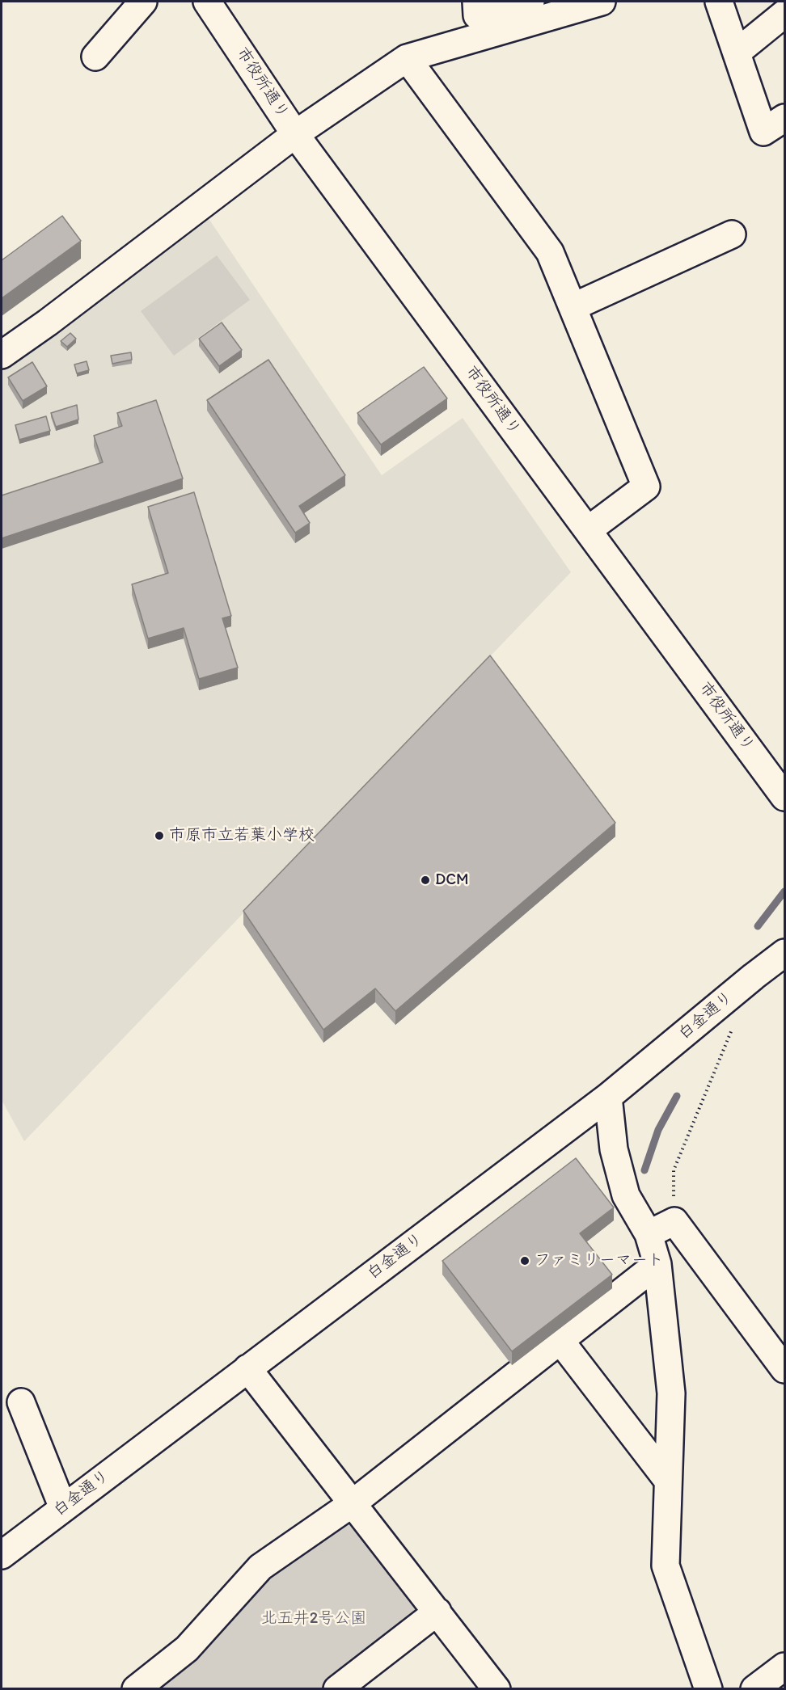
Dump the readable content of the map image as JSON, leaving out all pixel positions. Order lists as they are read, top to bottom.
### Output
{
  "streets": {
    "street": ["市役所通り", "白金通り"]
  },
  "parks": ["北五井2号公園"],
  "places": ["市原市立若葉小学校", "DCM", "ファミリーマート"]
}
